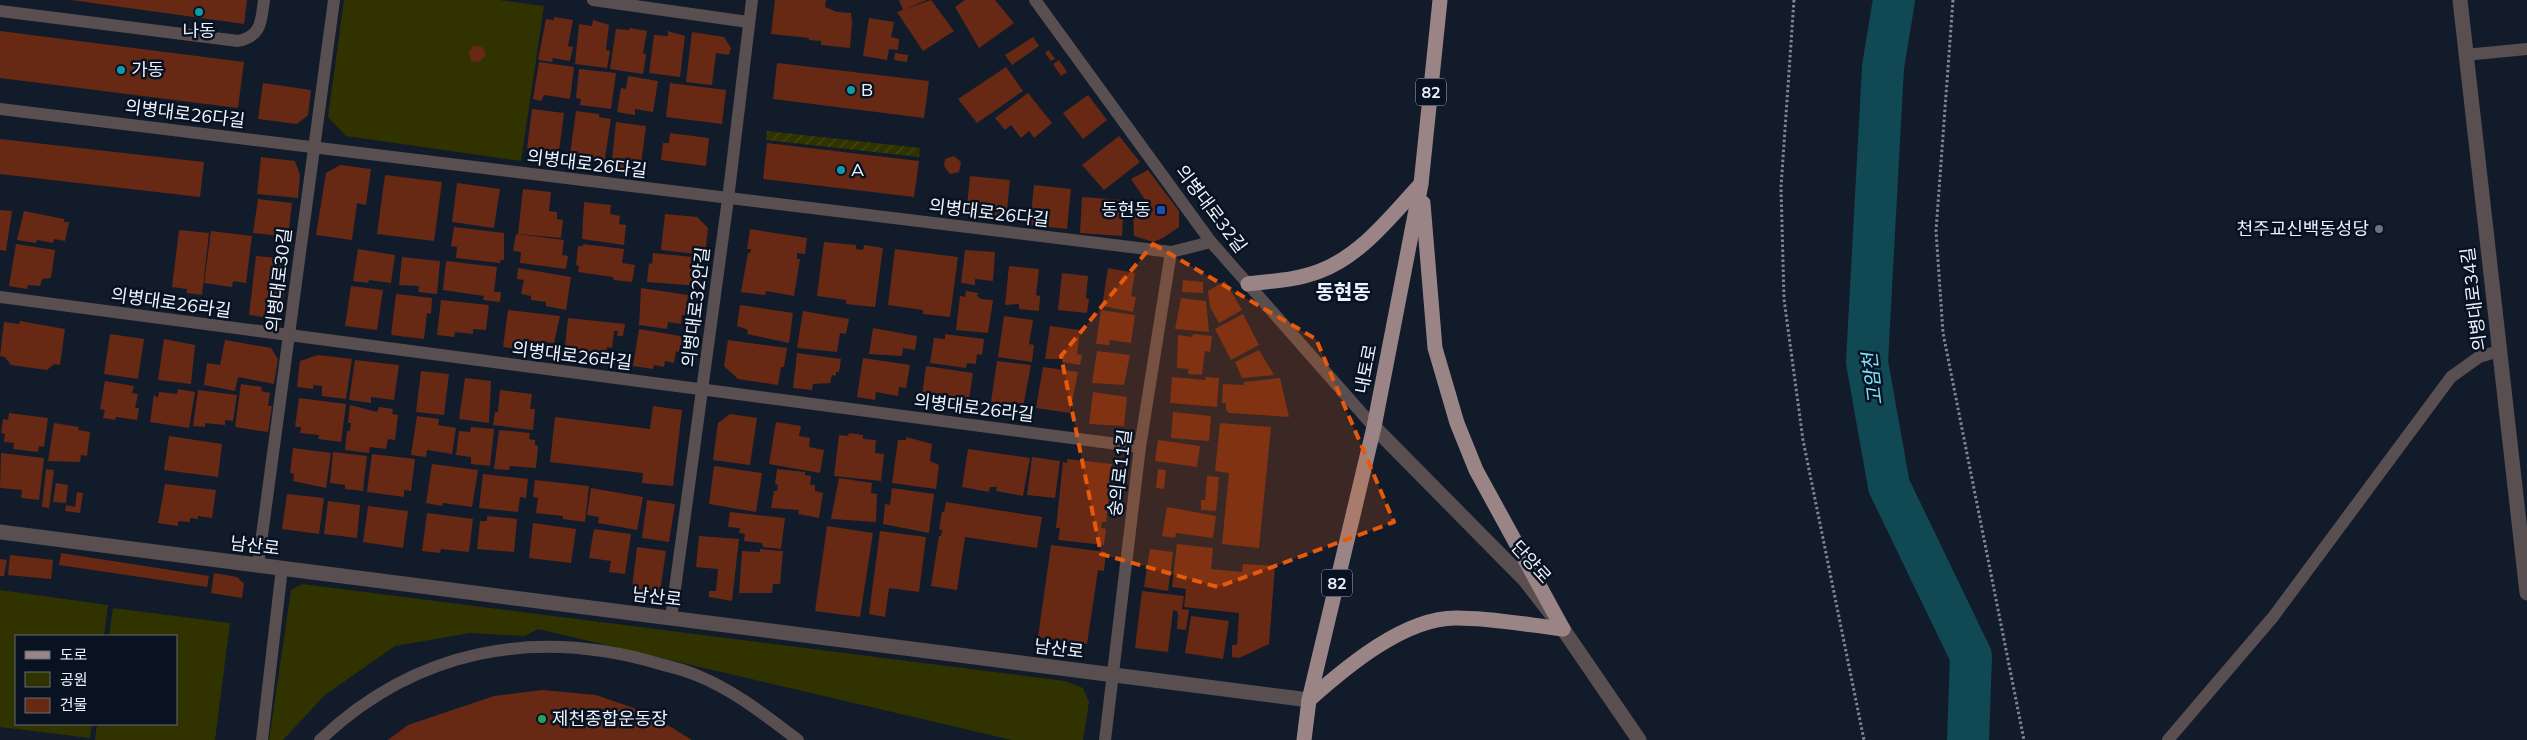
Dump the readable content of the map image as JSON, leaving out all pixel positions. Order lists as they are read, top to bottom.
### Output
{
  "streets": {
    "main road": ["82", "내토로"],
    "street": ["의병대로34길", "남산로", "단양로"],
    "lane": [
      "의병대로26다길",
      "의병대로32길",
      "의병대로30길",
      "의병대로26라길",
      "의병대로32안길",
      "숭의로11길"
    ]
  },
  "crossings": [
    ["의병대로26다길", "의병대로30길"],
    ["의병대로26다길", "의병대로32안길"],
    ["의병대로26다길", "숭의로11길"],
    ["의병대로32길", "내토로"],
    ["의병대로32길", "단양로"],
    ["의병대로30길", "의병대로26라길"],
    ["의병대로30길", "남산로"],
    ["의병대로26라길", "의병대로32안길"],
    ["의병대로26라길", "숭의로11길"],
    ["의병대로32안길", "남산로"],
    ["내토로", "남산로"],
    ["내토로", "단양로"],
    ["숭의로11길", "남산로"]
  ],
  "districts": ["동현동"],
  "water": ["고암천"],
  "places": {
    "other": [
      "나동",
      "가동",
      "B",
      "A",
      "천주교신백동성당",
      "제천종합운동장"
    ],
    "transit": ["동현동"]
  },
  "legend": ["도로", "공원", "건물"]
}
